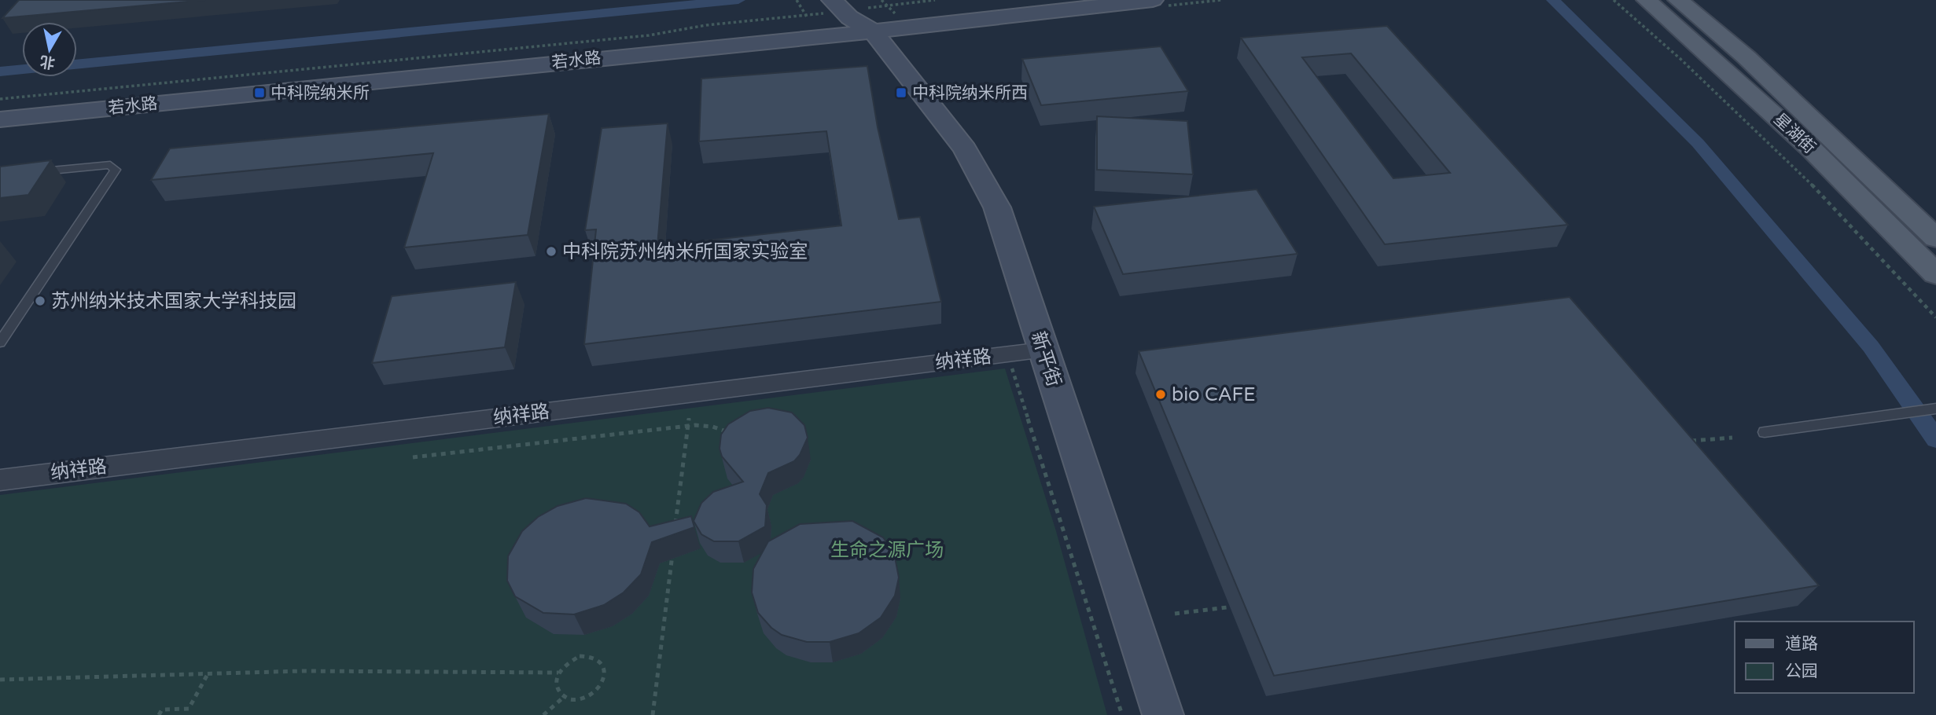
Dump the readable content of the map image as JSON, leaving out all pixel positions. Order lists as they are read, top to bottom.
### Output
{
  "streets": {
    "main road": ["若水路", "星湖街", "新平街"],
    "street": ["纳祥路"]
  },
  "crossings": [
    ["若水路", "新平街"],
    ["新平街", "纳祥路"]
  ],
  "parks": ["生命之源广场"],
  "places": {
    "transit": ["中科院纳米所", "中科院纳米所西"],
    "other": ["中科院苏州纳米所国家实验室", "苏州纳米技术国家大学科技园", "bio CAFE"]
  },
  "legend": ["道路", "公园"],
  "north": "bottom"
}
